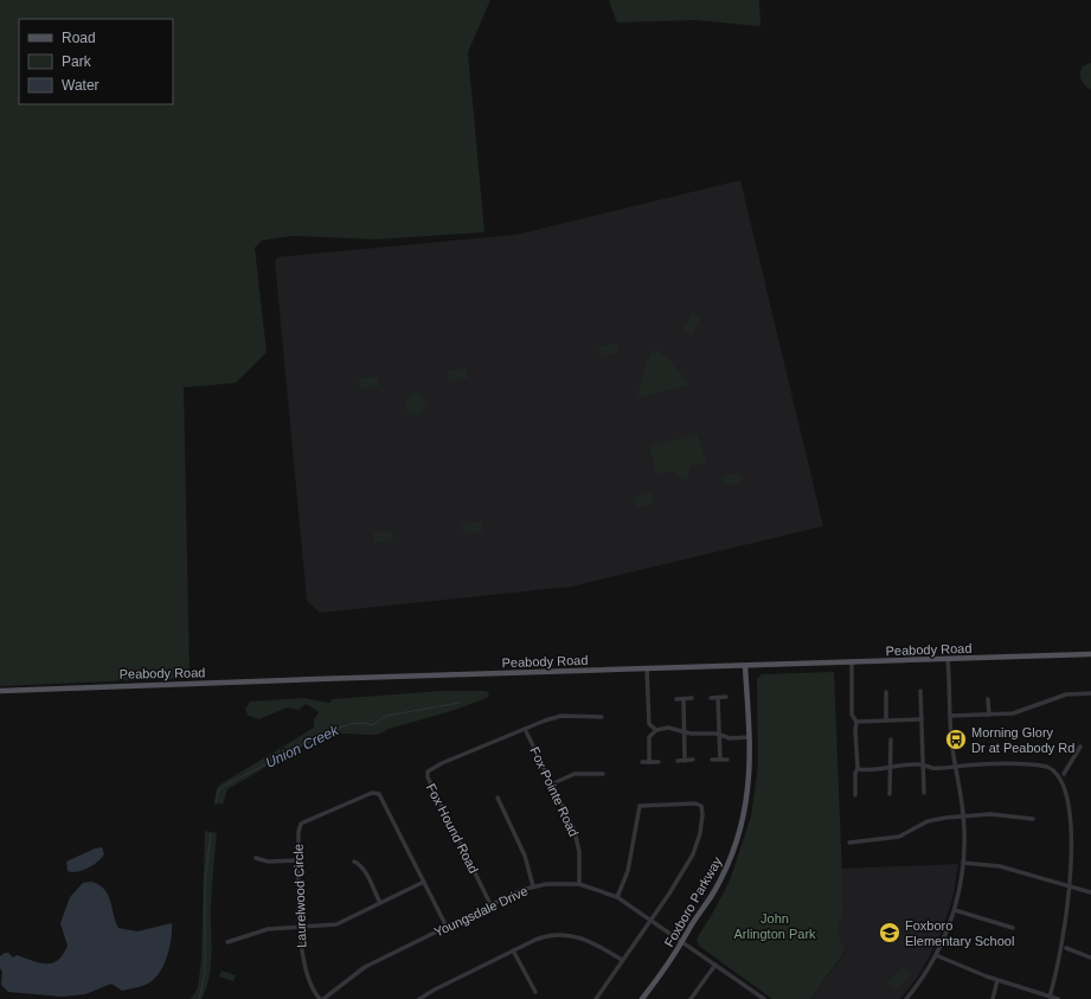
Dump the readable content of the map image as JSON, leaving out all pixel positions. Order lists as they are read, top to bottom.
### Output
{
  "streets": {
    "main road": ["Peabody Road", "Foxboro Parkway"],
    "street": [
      "Fox Pointe Road",
      "Fox Hound Road",
      "Laurelwood Circle",
      "Youngsdale Drive"
    ]
  },
  "crossings": [
    ["Peabody Road", "Foxboro Parkway"],
    ["Fox Pointe Road", "Fox Hound Road"],
    ["Fox Pointe Road", "Youngsdale Drive"],
    ["Fox Hound Road", "Youngsdale Drive"],
    ["Laurelwood Circle", "Youngsdale Drive"],
    ["Foxboro Parkway", "Youngsdale Drive"]
  ],
  "water": ["Union Creek"],
  "parks": ["John Arlington Park"],
  "places": {
    "bus stop": ["Morning Glory Dr at Peabody Rd"],
    "school or university": ["Foxboro Elementary School"]
  },
  "legend": ["Road", "Park", "Water"]
}
